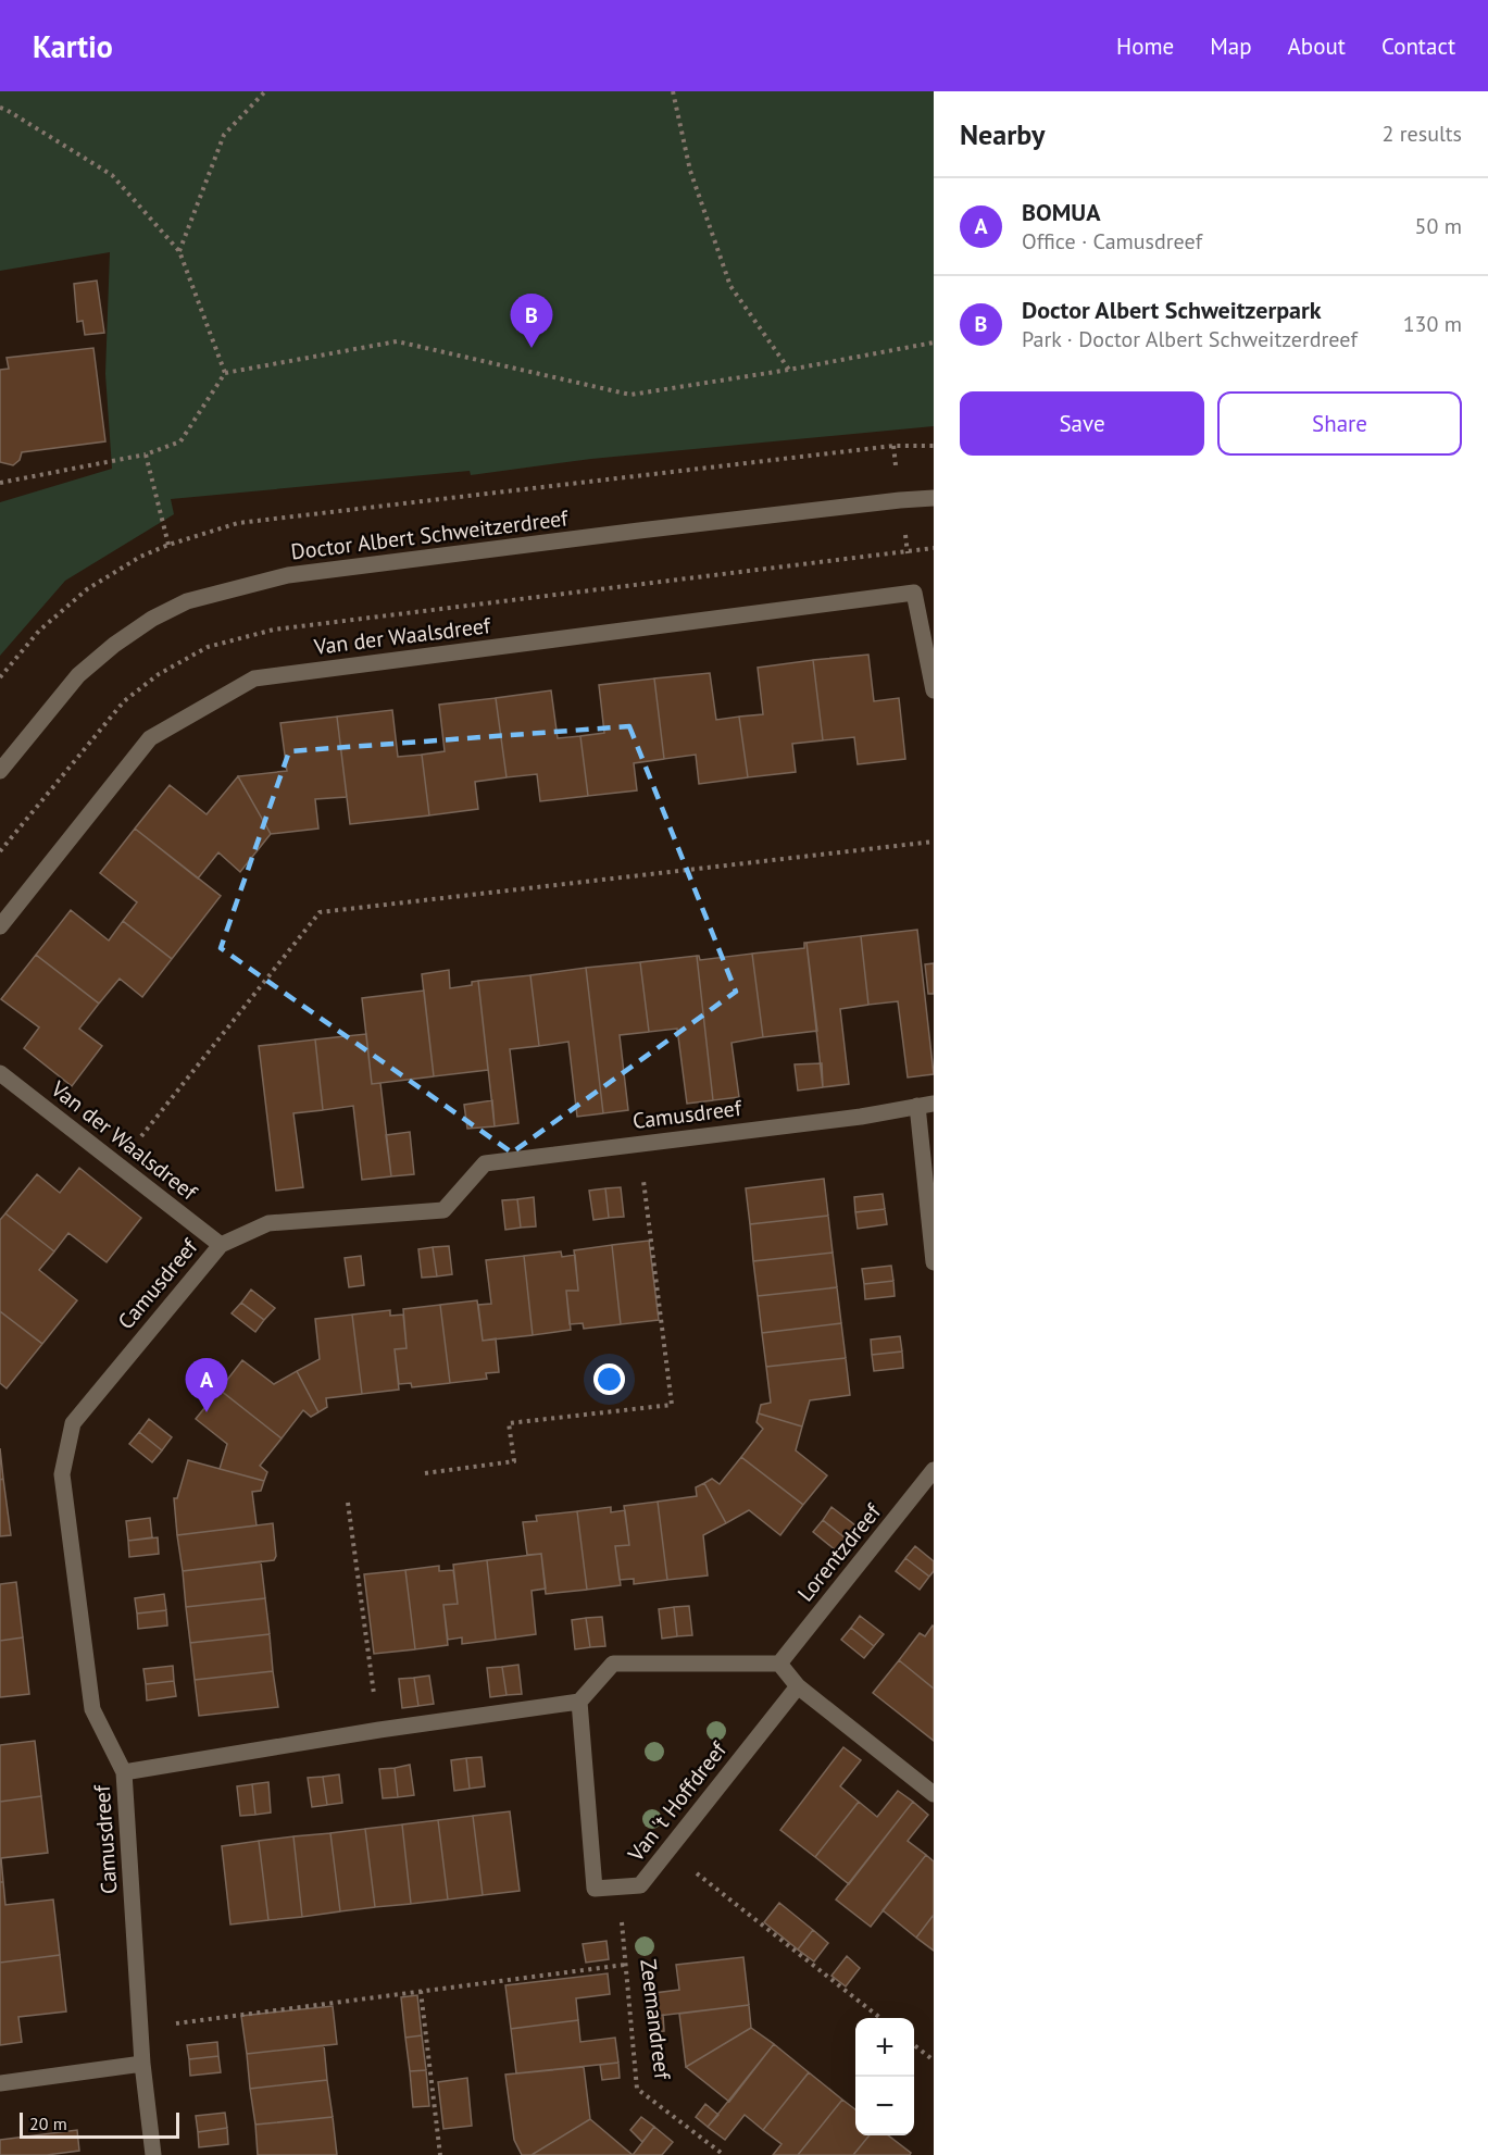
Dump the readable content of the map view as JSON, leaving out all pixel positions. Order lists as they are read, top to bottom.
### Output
{
  "streets": {
    "street": [
      "Doctor Albert Schweitzerdreef",
      "Van der Waalsdreef",
      "Camusdreef",
      "Lorentzdreef",
      "Van 't Hoffdreef"
    ],
    "path": ["Zeemandreef"]
  },
  "crossings": [
    ["Van der Waalsdreef", "Camusdreef"],
    ["Van 't Hoffdreef", "Zeemandreef"]
  ],
  "scale_bar": "20 m",
  "page": {
    "header": "Kartio",
    "nav": [
      "Home",
      "Map",
      "About",
      "Contact"
    ],
    "heading": ["Nearby", "2 results"],
    "list": [
      {
        "mark": "A",
        "name": "BOMUA",
        "note": "Office · Camusdreef",
        "value": "50 m"
      },
      {
        "mark": "B",
        "name": "Doctor Albert Schweitzerpark",
        "note": "Park · Doctor Albert Schweitzerdreef",
        "value": "130 m"
      }
    ],
    "pins": ["B", "A"],
    "buttons": ["Save", "Share"],
    "map_buttons": ["+", "−"],
    "scale": "20 m"
  }
}
